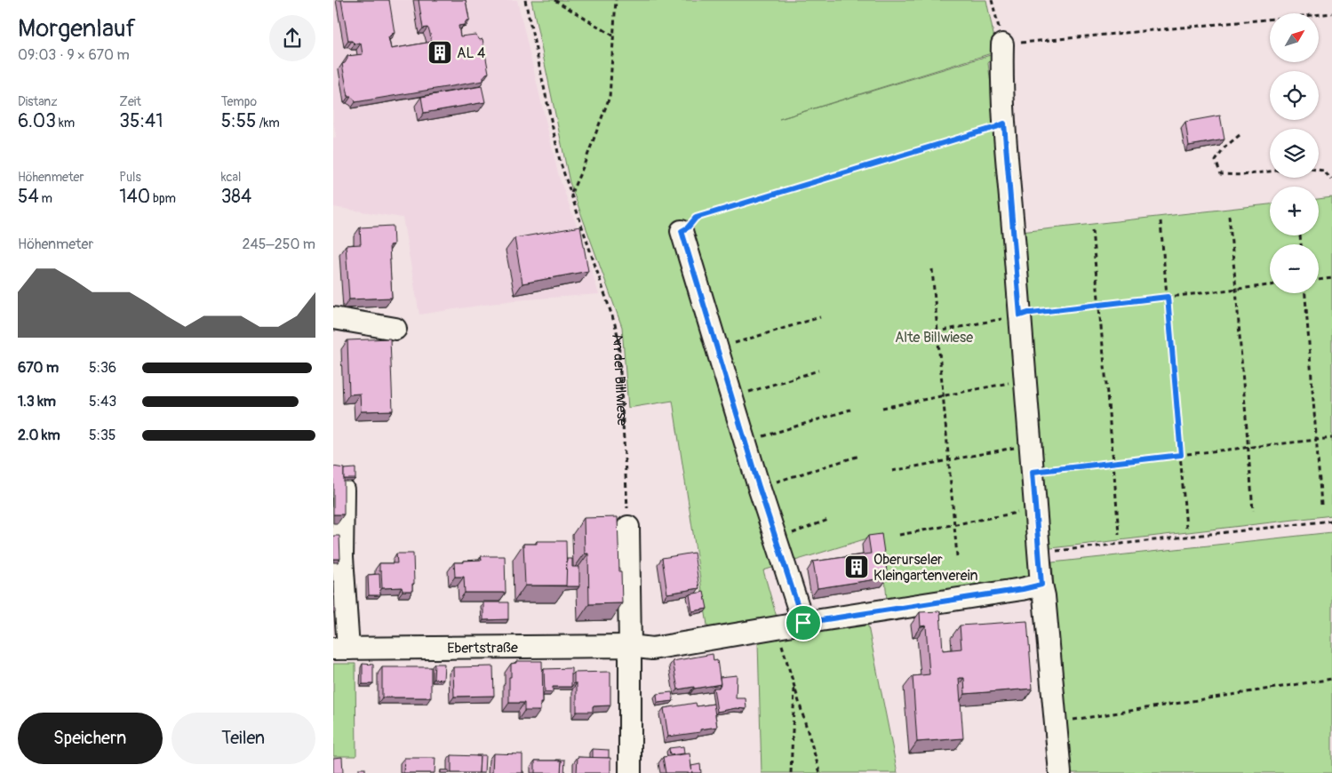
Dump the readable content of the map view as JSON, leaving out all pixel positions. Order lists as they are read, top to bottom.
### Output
{
  "streets": {
    "street": ["Ebertstraße"],
    "path": ["An der Billwiese"]
  },
  "parks": ["Alte Billwiese"],
  "places": {
    "building": ["AL 4", "Oberurseler Kleingartenverein"]
  },
  "north": "top right",
  "page": {
    "heading": ["Morgenlauf", "09:03 · 9 × 670 m"],
    "map_buttons": ["+", "−"],
    "stats": [
      ["Distanz", "6.03 km"],
      ["Zeit", "35:41"],
      ["Tempo", "5:55 /km"],
      ["Höhenmeter", "54 m"],
      ["Puls", "140 bpm"],
      ["kcal", "384"]
    ],
    "chart": ["Höhenmeter", "245–250 m"],
    "list": [
      {
        "name": "670 m",
        "note": "5:36"
      },
      {
        "name": "1.3 km",
        "note": "5:43"
      },
      {
        "name": "2.0 km",
        "note": "5:35"
      }
    ],
    "buttons": ["Speichern", "Teilen"]
  }
}
